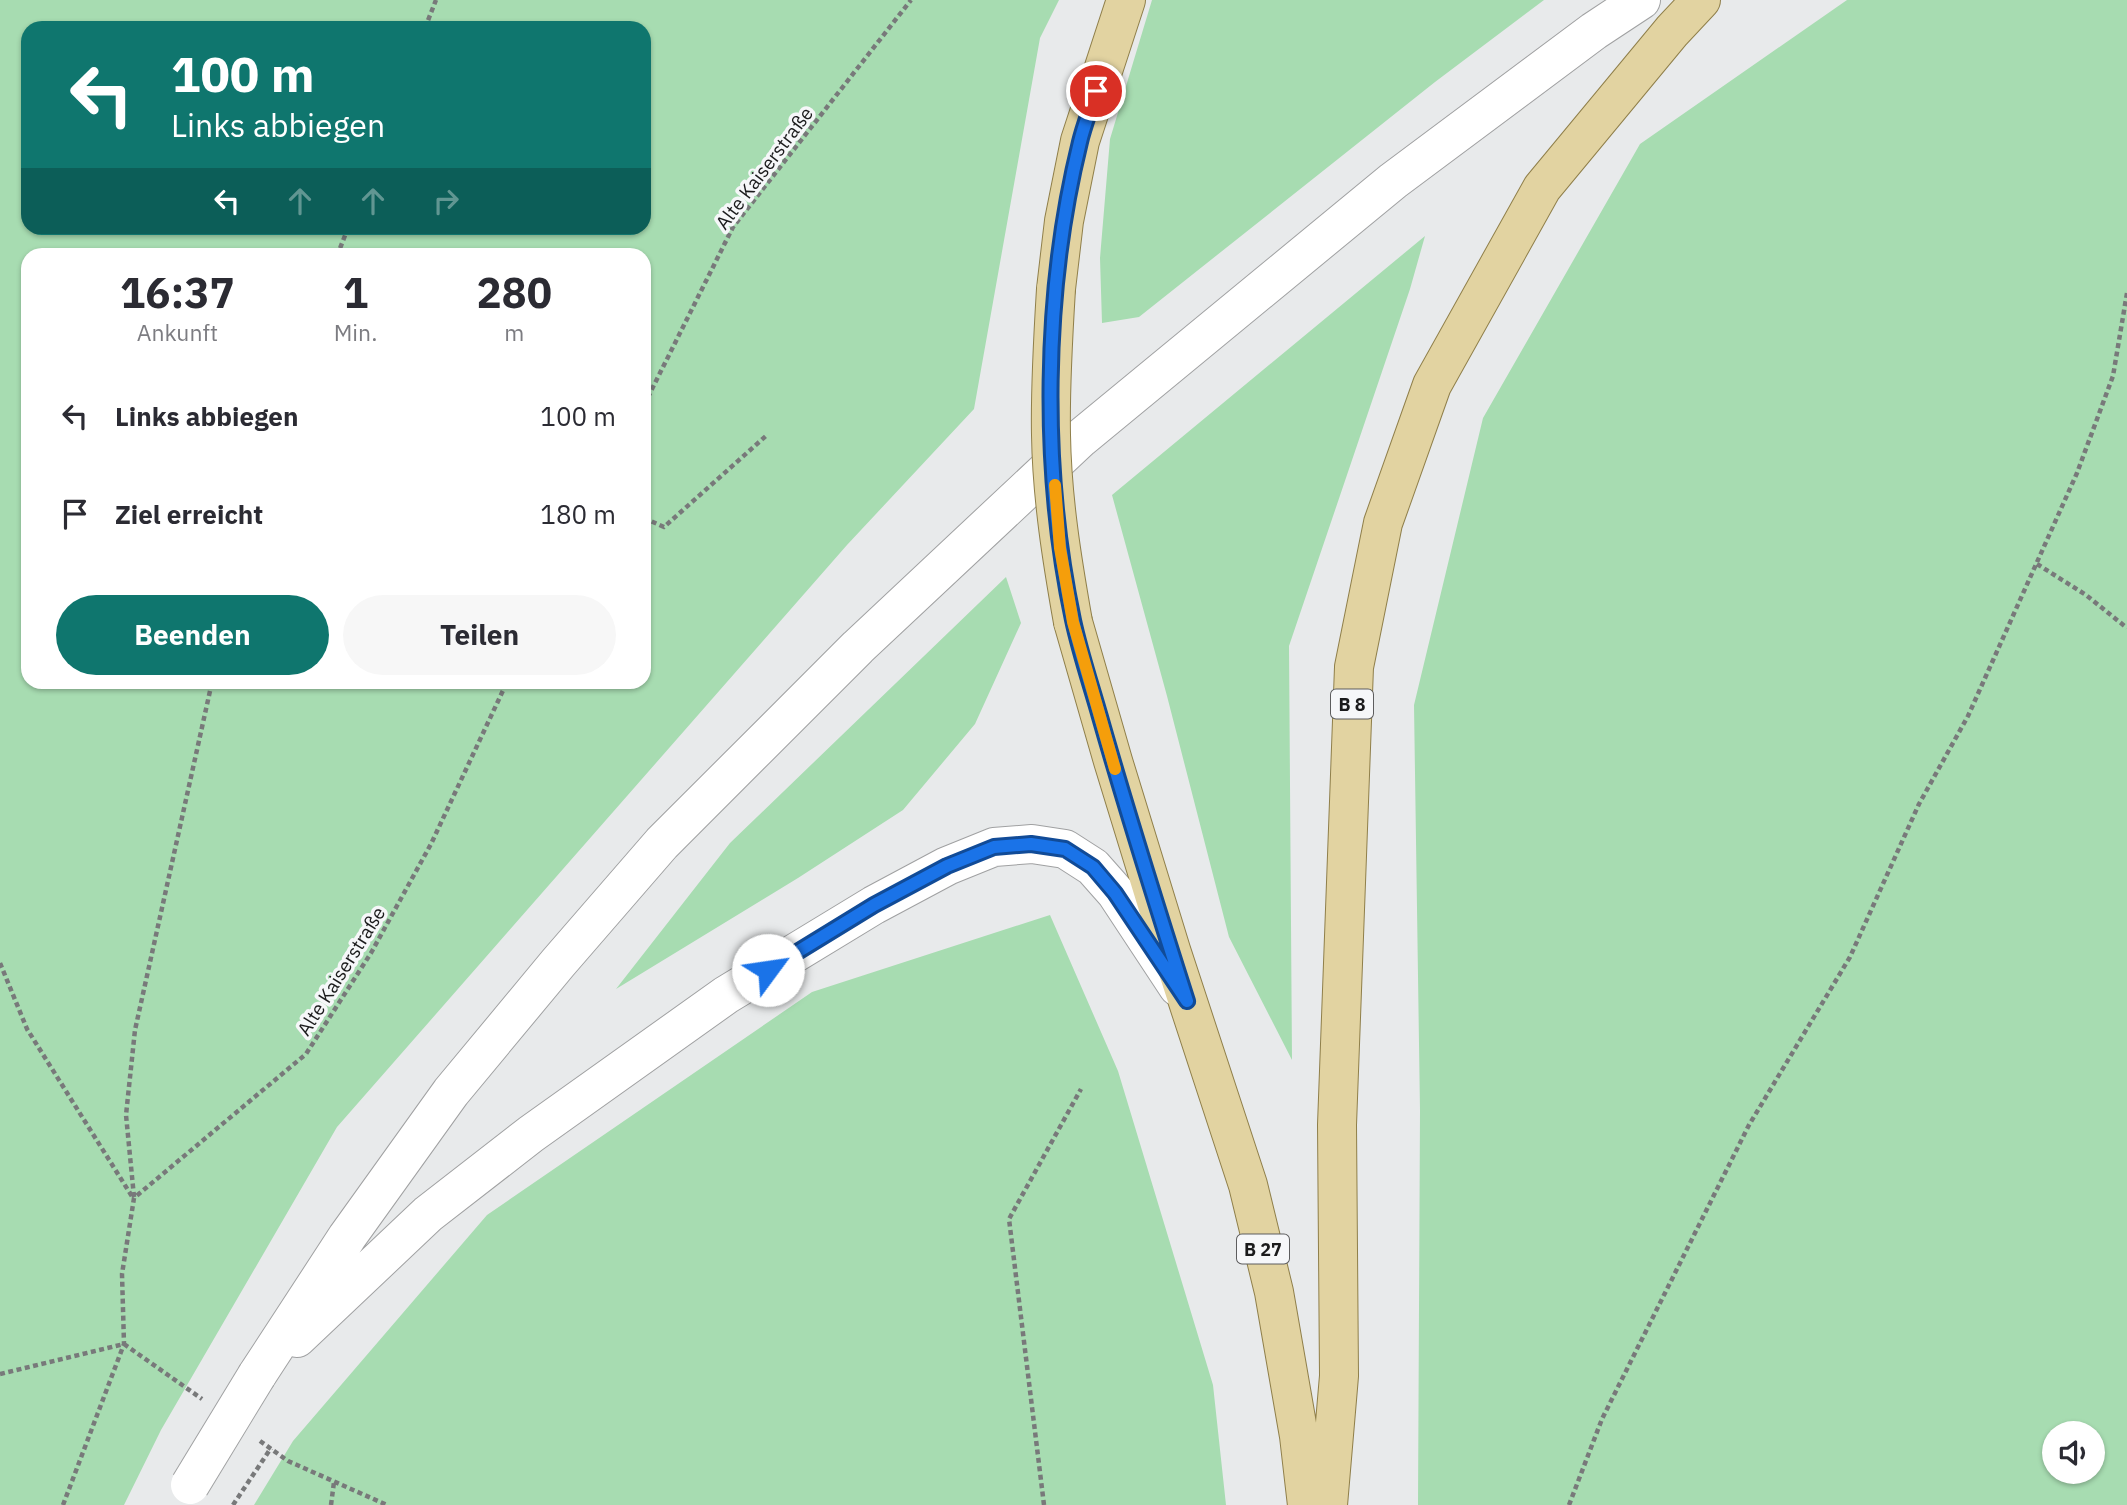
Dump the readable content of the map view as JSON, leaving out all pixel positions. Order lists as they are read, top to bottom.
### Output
{
  "streets": {
    "main road": ["B 8", "B 27"],
    "path": ["Alte Kaiserstraße"]
  },
  "page": {
    "turn": ["100 m", "Links abbiegen"],
    "eta": [
      "16:37",
      "Ankunft",
      "1",
      "Min.",
      "280",
      "m"
    ],
    "list": [
      {
        "name": "Links abbiegen",
        "value": "100 m"
      },
      {
        "name": "Ziel erreicht",
        "value": "180 m"
      }
    ],
    "buttons": ["Beenden", "Teilen"]
  }
}
